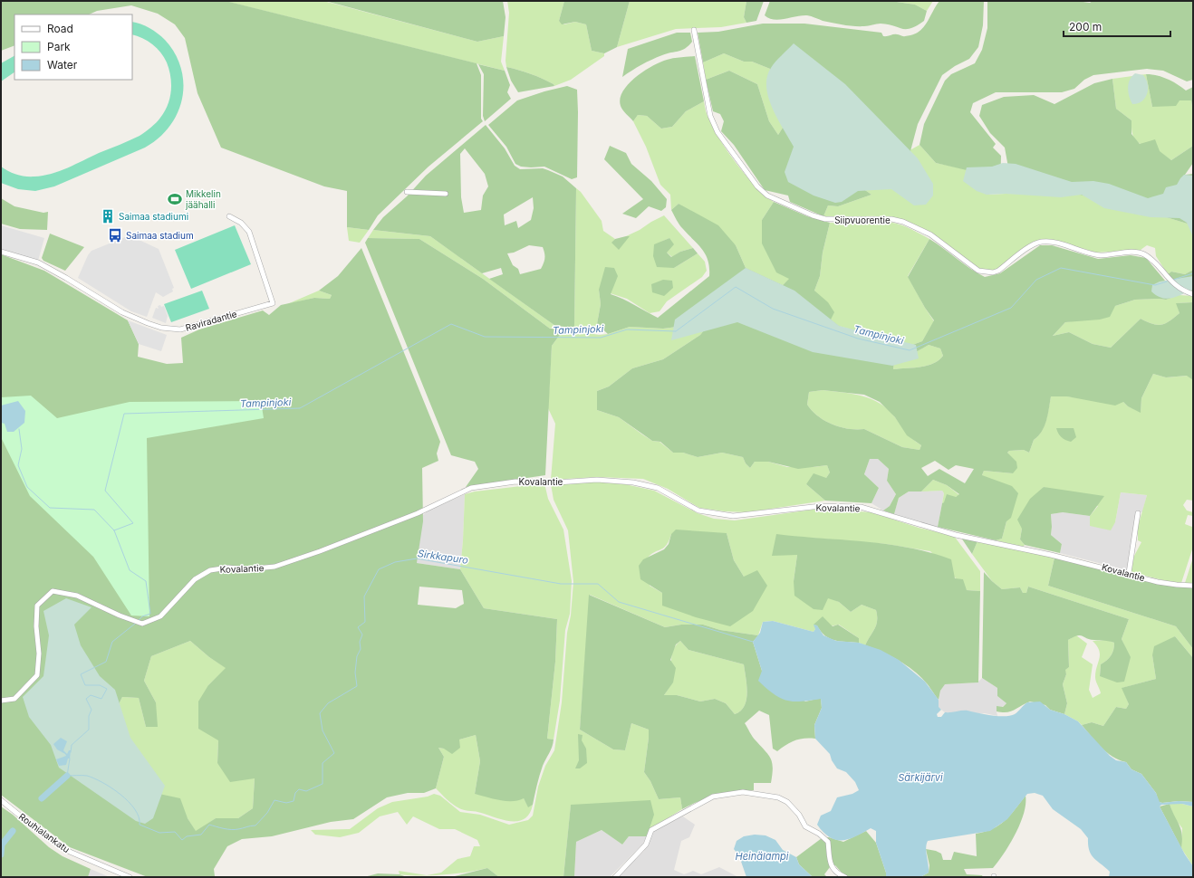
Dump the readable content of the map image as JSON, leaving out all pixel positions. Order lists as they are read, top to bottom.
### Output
{
  "streets": {
    "street": [
      "Siipvuorentie",
      "Raviradantie",
      "Kovalantie",
      "Rouhialankatu"
    ]
  },
  "water": [
    "Tampinjoki",
    "Sirkkapuro",
    "Särkijärvi",
    "Heinälampi"
  ],
  "places": {
    "sports": ["Mikkelin jäähalli"],
    "building": ["Saimaa stadiumi"],
    "bus stop": ["Saimaa stadium"]
  },
  "legend": ["Road", "Park", "Water"],
  "scale_bar": "200 m"
}
